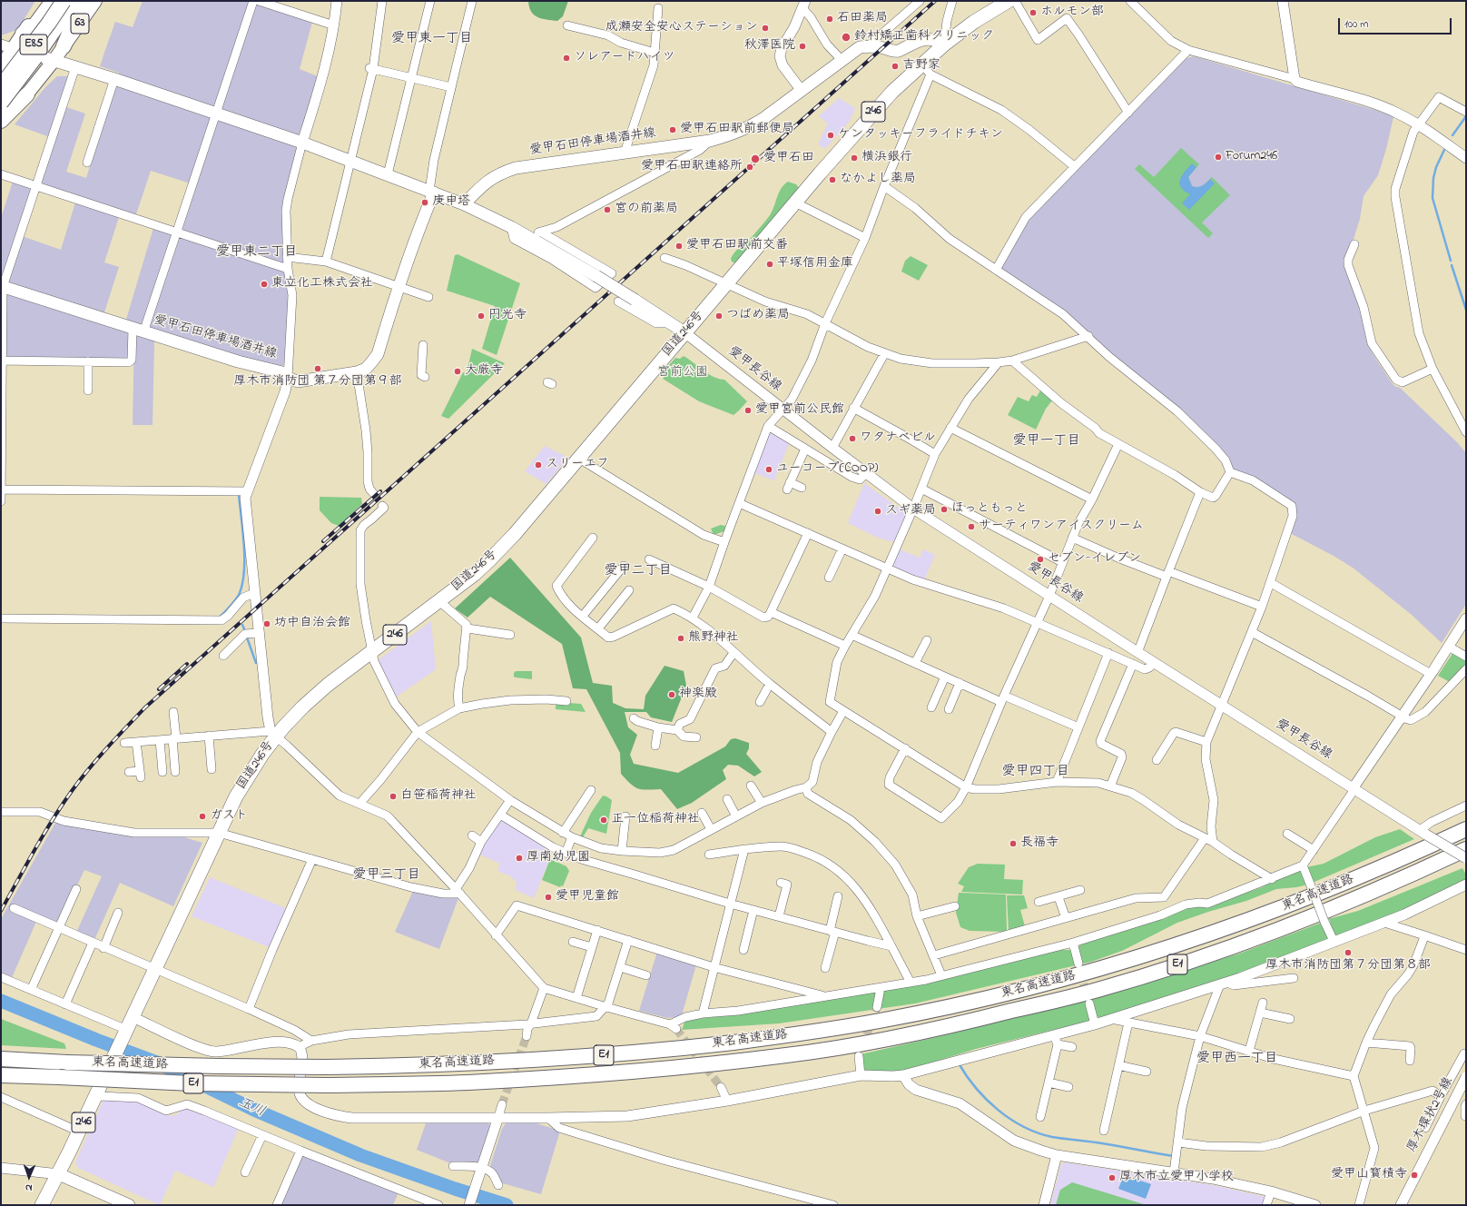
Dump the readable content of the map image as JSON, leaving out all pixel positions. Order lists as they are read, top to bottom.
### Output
{
  "streets": {
    "highway": [
      "E85",
      "246",
      "国道246号",
      "東名高速道路",
      "E1"
    ],
    "main road": ["63", "愛甲石田停車場酒井線"],
    "street": ["愛甲長谷線", "厚木環状2号線"]
  },
  "crossings": [
    ["国道246号", "愛甲長谷線"]
  ],
  "districts": [
    "愛甲東一丁目",
    "愛甲東二丁目",
    "愛甲一丁目",
    "愛甲二丁目",
    "愛甲四丁目",
    "愛甲三丁目",
    "愛甲西一丁目"
  ],
  "water": ["玉川"],
  "parks": ["宮前公園"],
  "places": [
    "ホルモン部",
    "石田薬局",
    "成瀬安全安心ステーション",
    "鈴村矯正歯科クリニック",
    "秋澤医院",
    "ソレアードハイツ",
    "吉野家",
    "愛甲石田駅前郵便局",
    "ケンタッキーフライドチキン",
    "Forum246",
    "横浜銀行",
    "愛甲石田",
    "愛甲石田駅連絡所",
    "なかよし薬局",
    "庚申塔",
    "宮の前薬局",
    "愛甲石田駅前交番",
    "平塚信用金庫",
    "東立化工株式会社",
    "円光寺",
    "つばめ薬局",
    "厚木市消防団 第７分団第９部",
    "大厳寺",
    "愛甲宮前公民館",
    "ワタナベビル",
    "スリーエフ",
    "ユーコープ(COOP)",
    "ほっともっと",
    "スギ薬局",
    "サーティワンアイスクリーム",
    "セブン-イレブン",
    "坊中自治会館",
    "熊野神社",
    "神楽殿",
    "白笹稲荷神社",
    "ガスト",
    "正一位稲荷神社",
    "長福寺",
    "厚南幼児園",
    "愛甲児童館",
    "厚木市消防団第７分団第８部",
    "愛甲山寳積寺",
    "厚木市立愛甲小学校"
  ],
  "scale_bar": "100 m",
  "north": "bottom"
}
